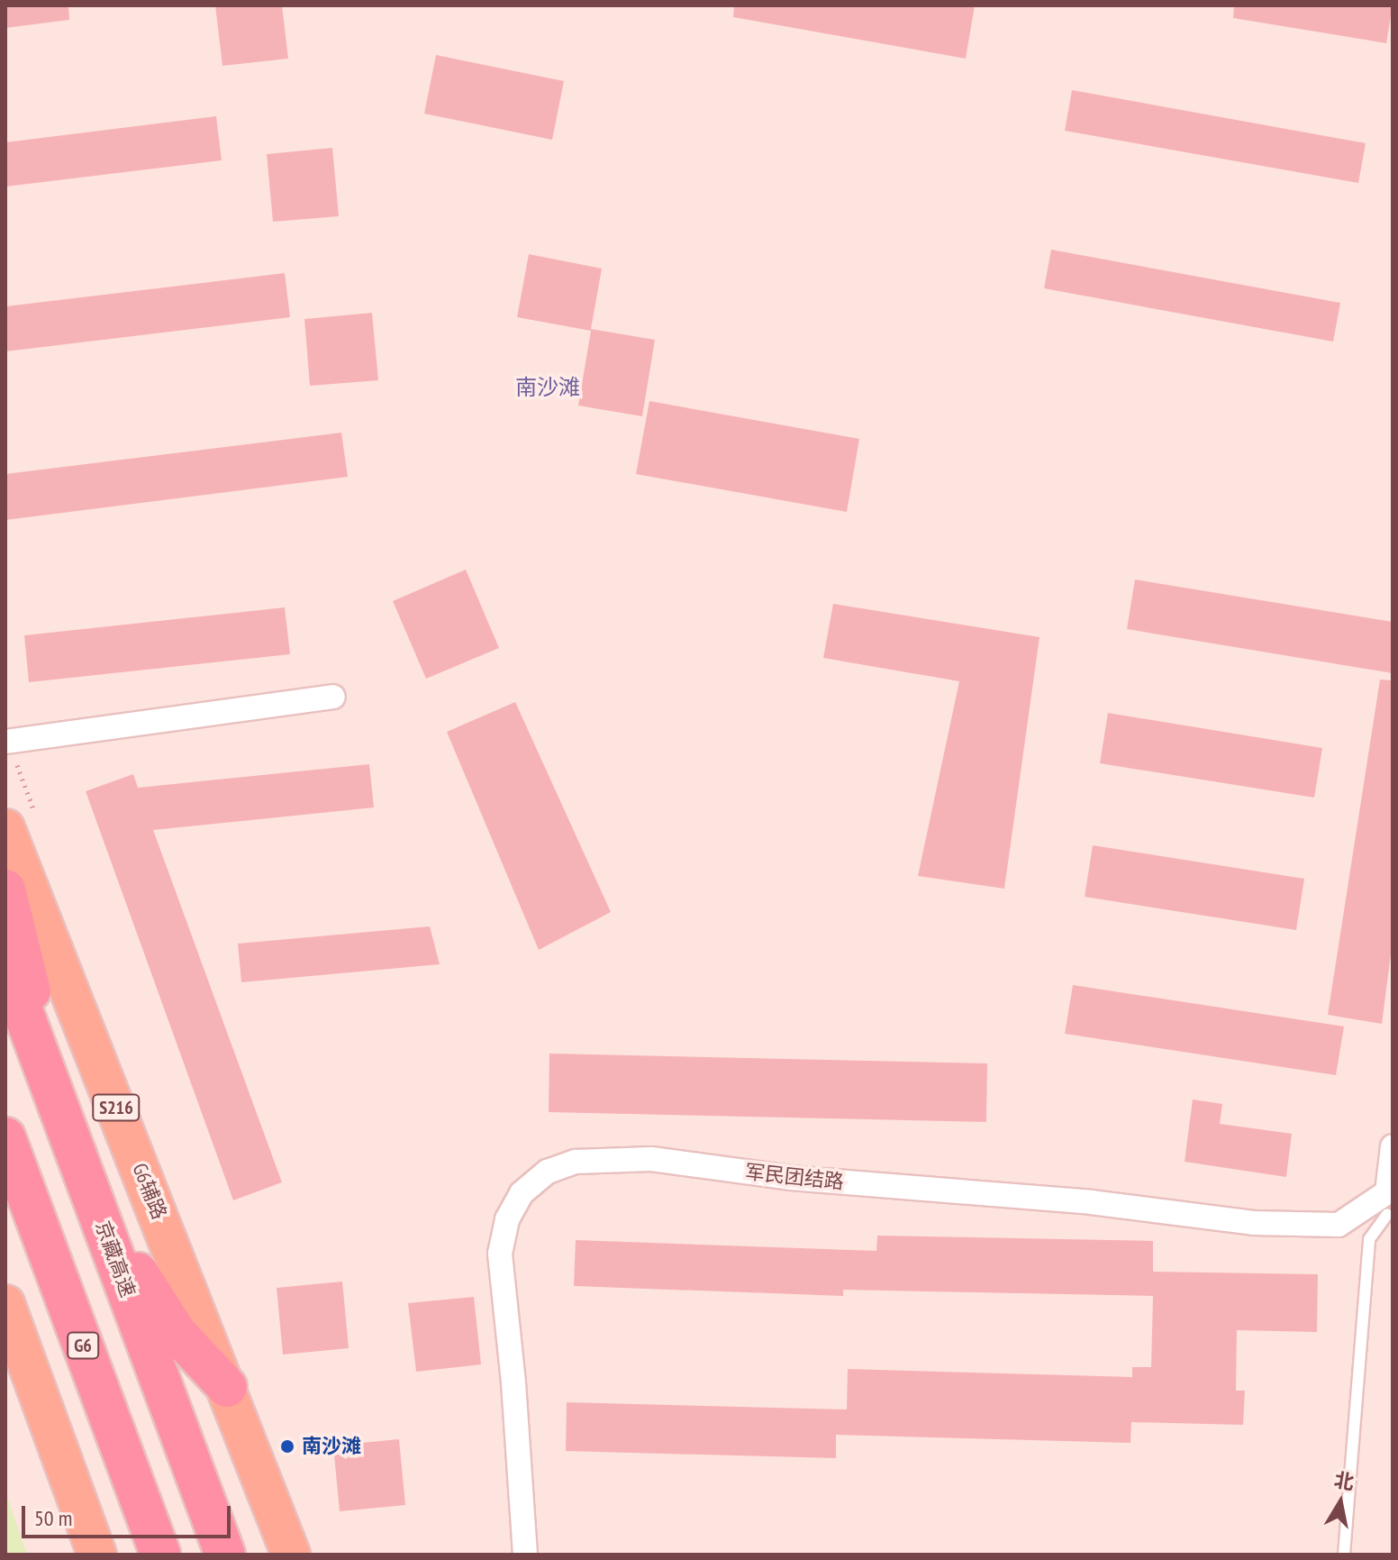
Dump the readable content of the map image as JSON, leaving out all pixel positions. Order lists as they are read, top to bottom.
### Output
{
  "streets": {
    "highway": ["京藏高速", "G6"],
    "main road": ["S216", "G6辅路"],
    "street": ["军民团结路"]
  },
  "districts": ["南沙滩"],
  "places": ["南沙滩"],
  "scale_bar": "50 m",
  "north": "top"
}
